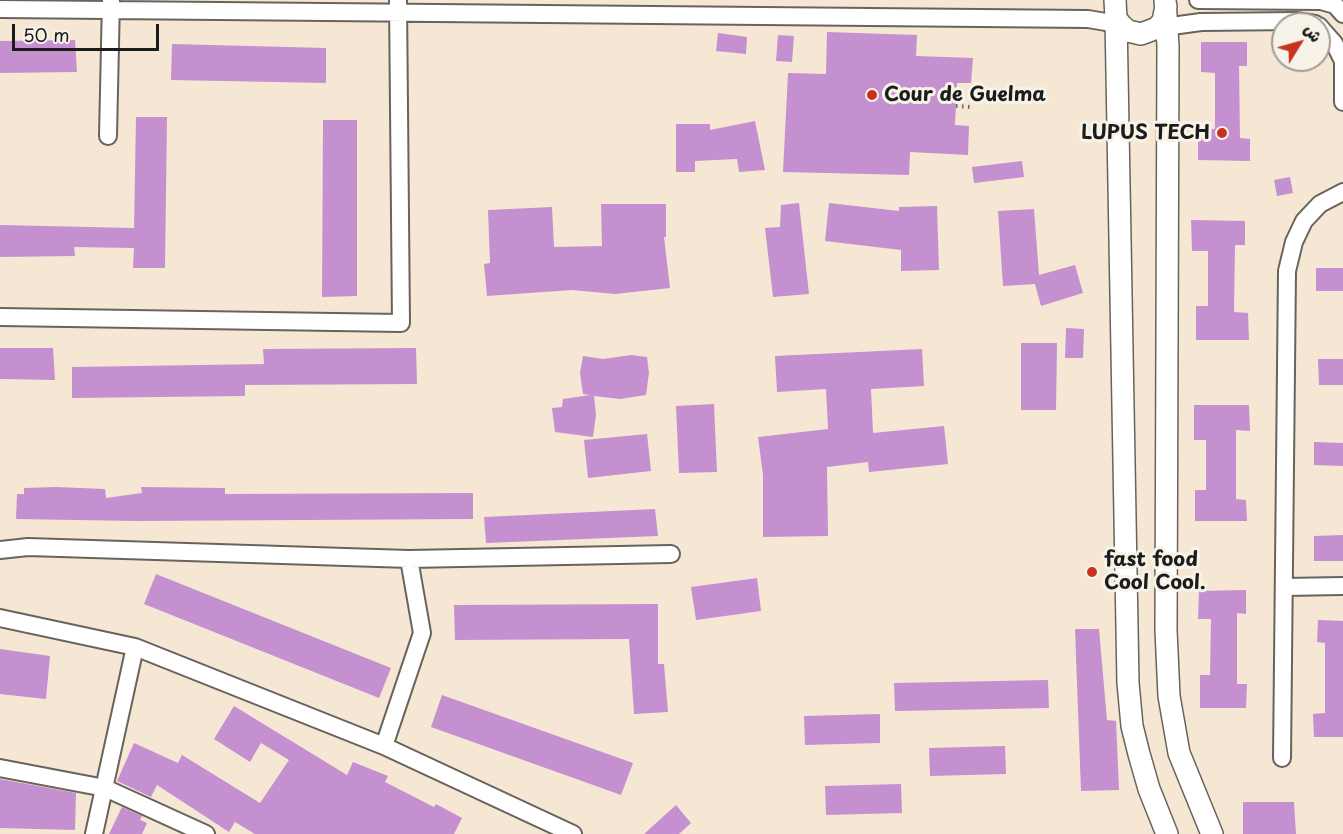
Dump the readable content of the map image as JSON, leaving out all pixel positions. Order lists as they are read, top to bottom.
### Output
{
  "places": ["Cour de Guelma", "LUPUS TECH", "fast food Cool Cool."],
  "scale_bar": "50 m",
  "north": "top right"
}
